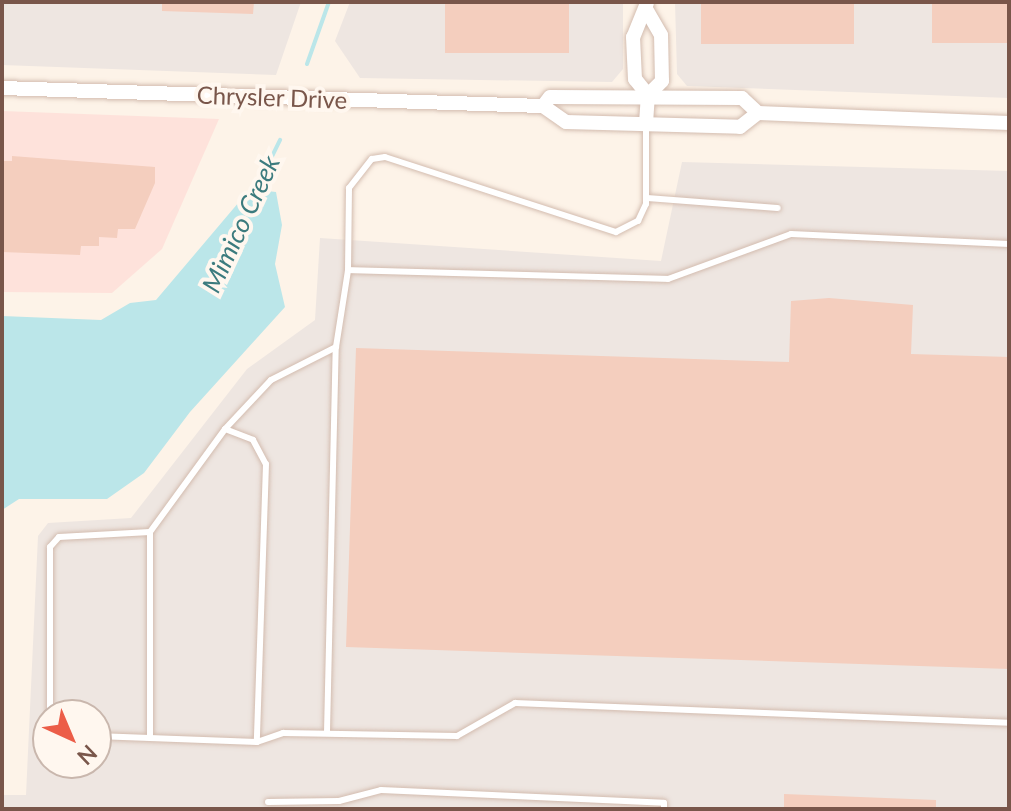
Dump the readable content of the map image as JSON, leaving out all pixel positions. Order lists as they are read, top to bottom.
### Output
{
  "streets": {
    "street": ["Chrysler Drive"]
  },
  "water": ["Mimico Creek"],
  "north": "bottom right"
}
